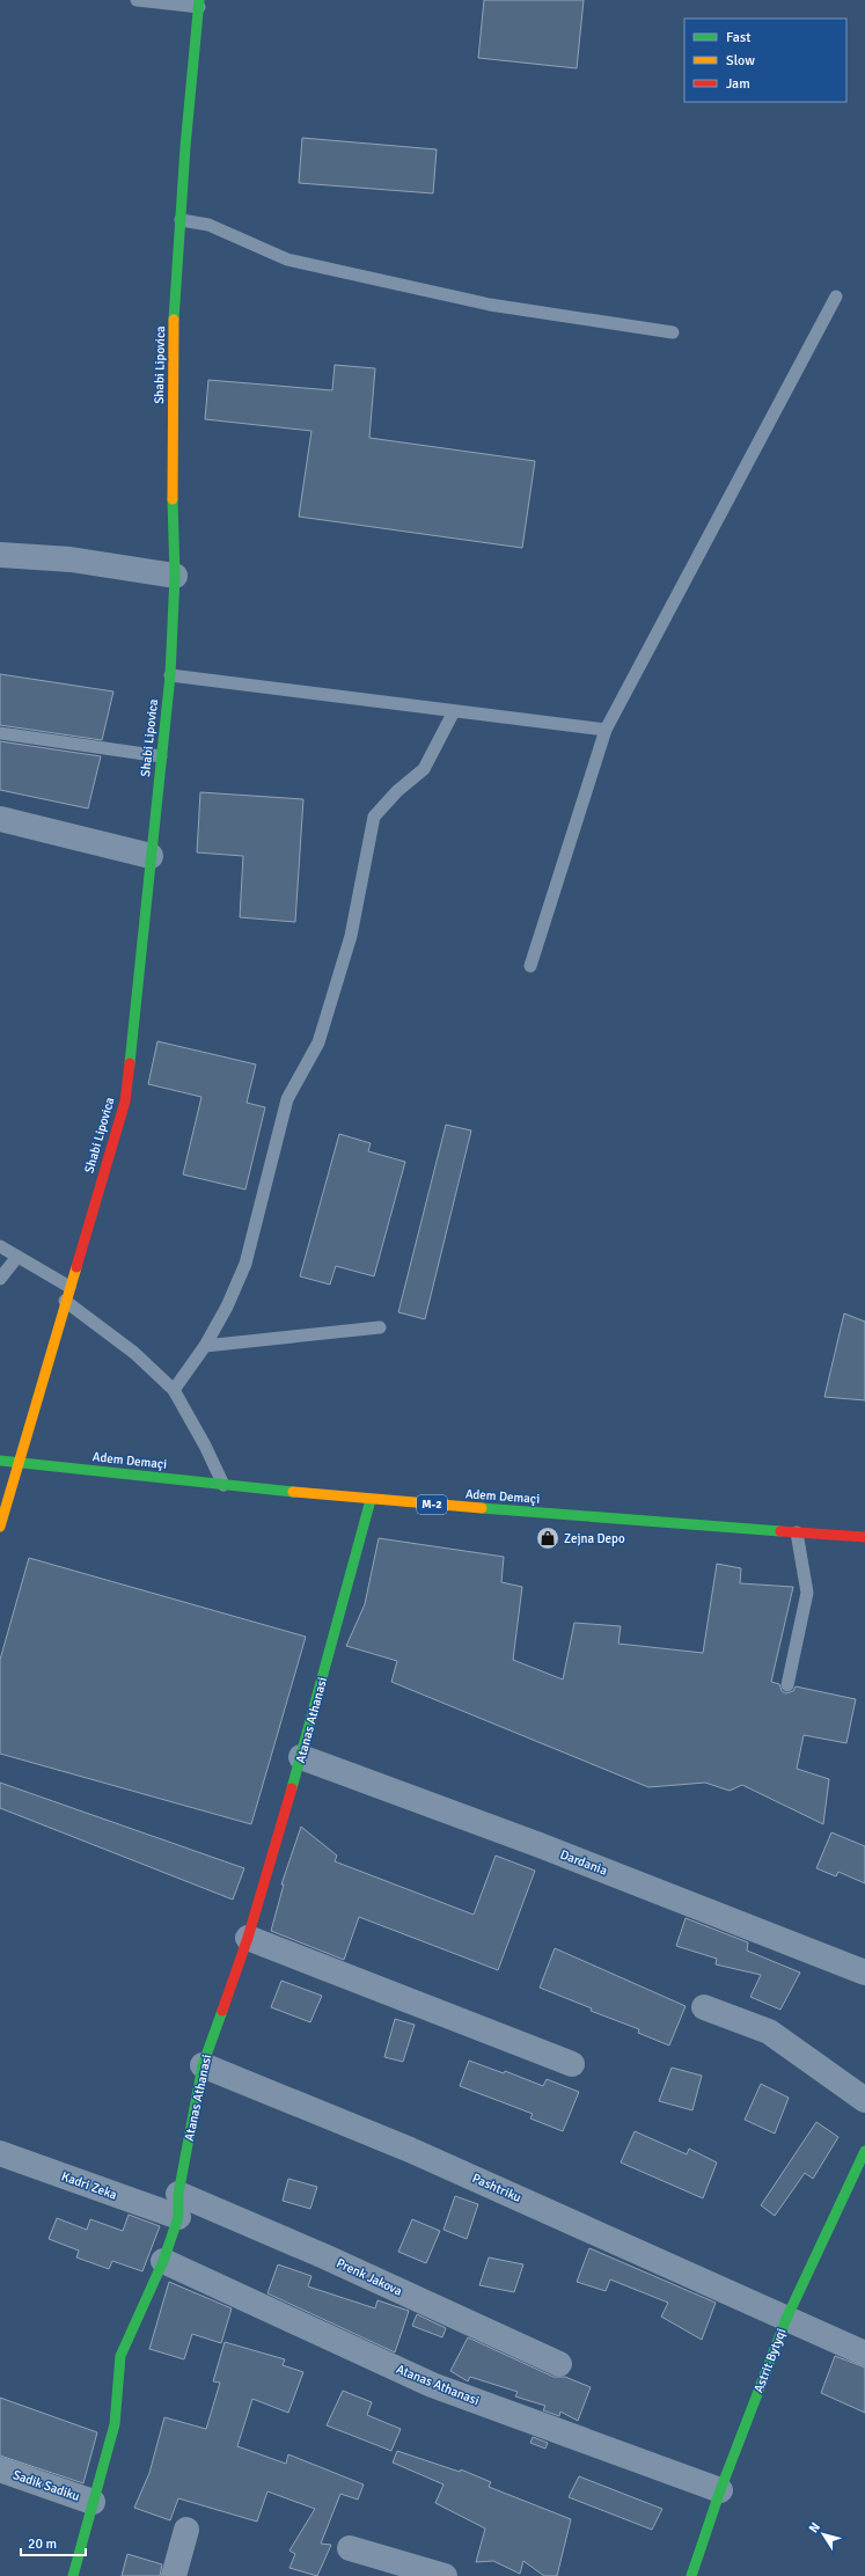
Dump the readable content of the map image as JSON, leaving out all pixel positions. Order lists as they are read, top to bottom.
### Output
{
  "streets": {
    "street": [
      "Shabi Lipovica",
      "Adem Demaçi",
      "M-2",
      "Atanas Athanasi",
      "Dardania",
      "Kadri Zeka",
      "Pashtriku",
      "Prenk Jakova",
      "Astrit Bytyqi",
      "Sadik Sadiku"
    ]
  },
  "crossings": [
    ["Shabi Lipovica", "Adem Demaçi"],
    ["Adem Demaçi", "Atanas Athanasi"],
    ["Atanas Athanasi", "Dardania"],
    ["Atanas Athanasi", "Kadri Zeka"],
    ["Atanas Athanasi", "Pashtriku"],
    ["Atanas Athanasi", "Prenk Jakova"],
    ["Atanas Athanasi", "Astrit Bytyqi"],
    ["Atanas Athanasi", "Sadik Sadiku"],
    ["Kadri Zeka", "Prenk Jakova"],
    ["Pashtriku", "Astrit Bytyqi"]
  ],
  "places": {
    "shop": ["Zejna Depo"]
  },
  "legend": ["Fast", "Slow", "Jam"],
  "scale_bar": "20 m",
  "north": "top left"
}
